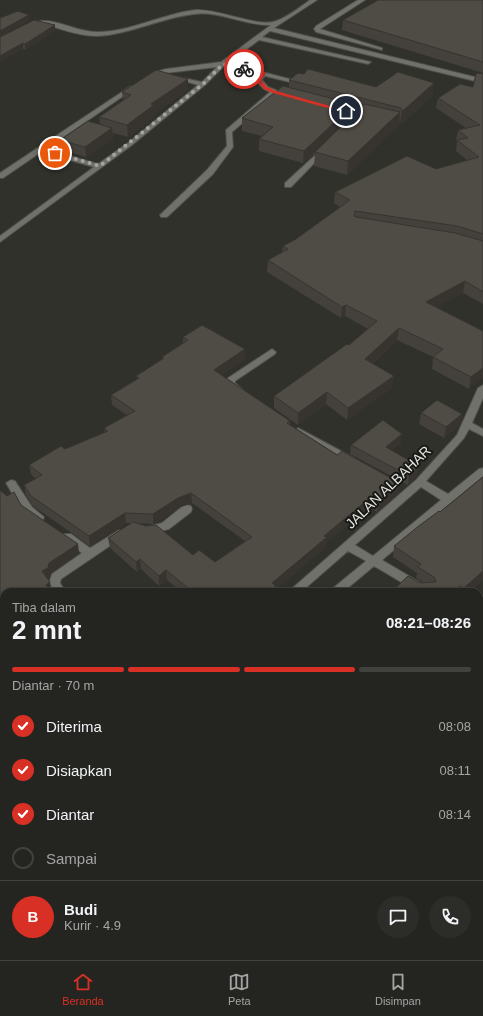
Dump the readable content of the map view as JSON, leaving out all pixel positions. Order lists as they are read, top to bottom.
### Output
{
  "streets": {
    "street": ["JALAN ALBAHAR"]
  },
  "page": {
    "heading": ["2 mnt", "Tiba dalam", "08:21–08:26"],
    "panel": ["Budi", "Kurir · 4.9"],
    "bar": "Diantar · 70 m",
    "list": [
      ["Diterima", "08:08"],
      ["Disiapkan", "08:11"],
      ["Diantar", "08:14"],
      "Sampai"
    ],
    "round": "B",
    "tabs": ["Beranda", "Peta", "Disimpan"]
  }
}
